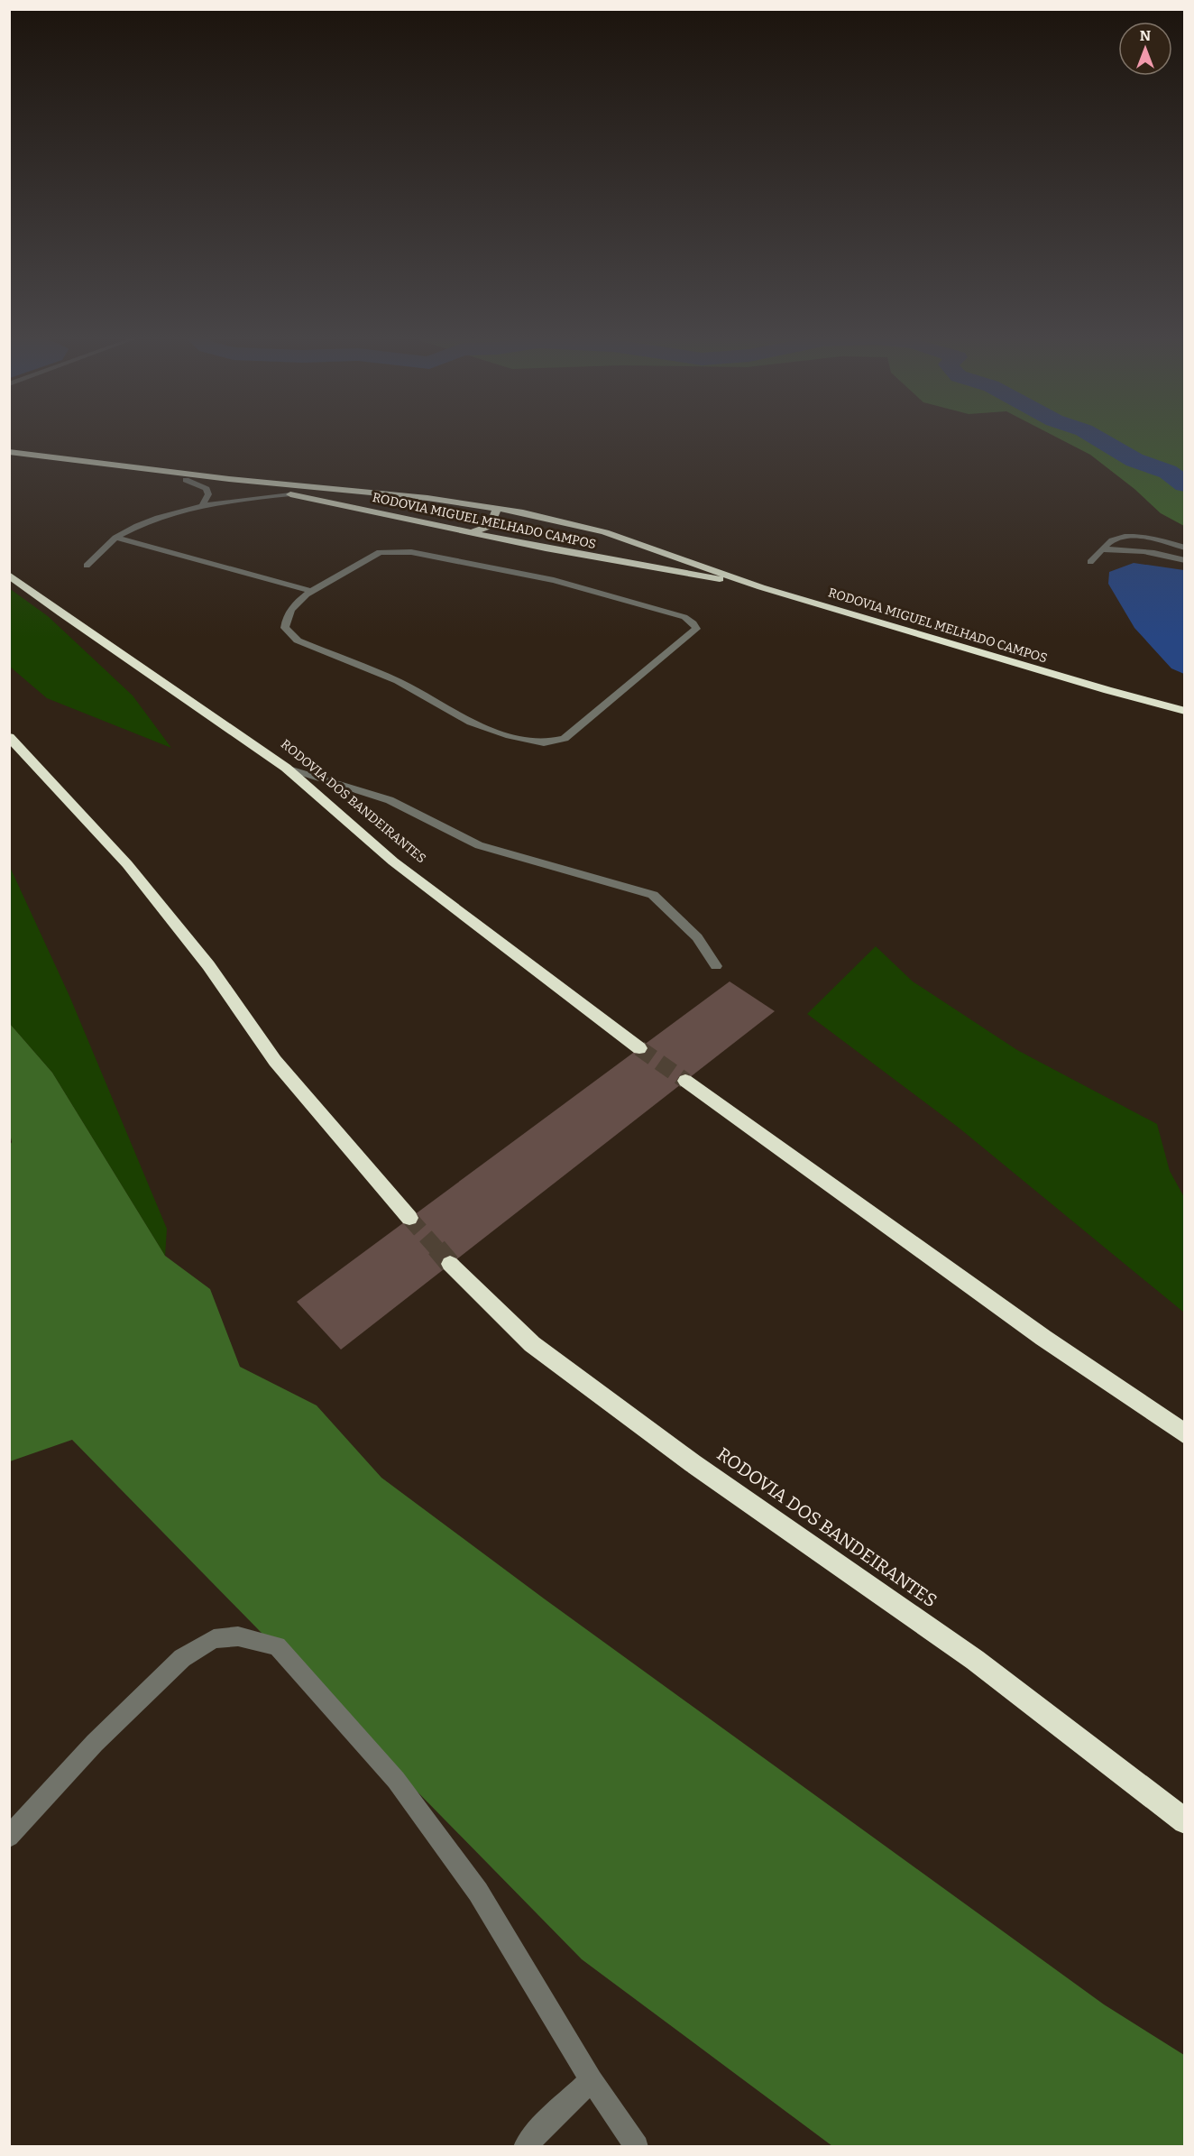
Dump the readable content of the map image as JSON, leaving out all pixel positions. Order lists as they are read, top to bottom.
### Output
{
  "streets": {
    "highway": ["RODOVIA MIGUEL MELHADO CAMPOS", "RODOVIA DOS BANDEIRANTES"]
  },
  "north": "top"
}
